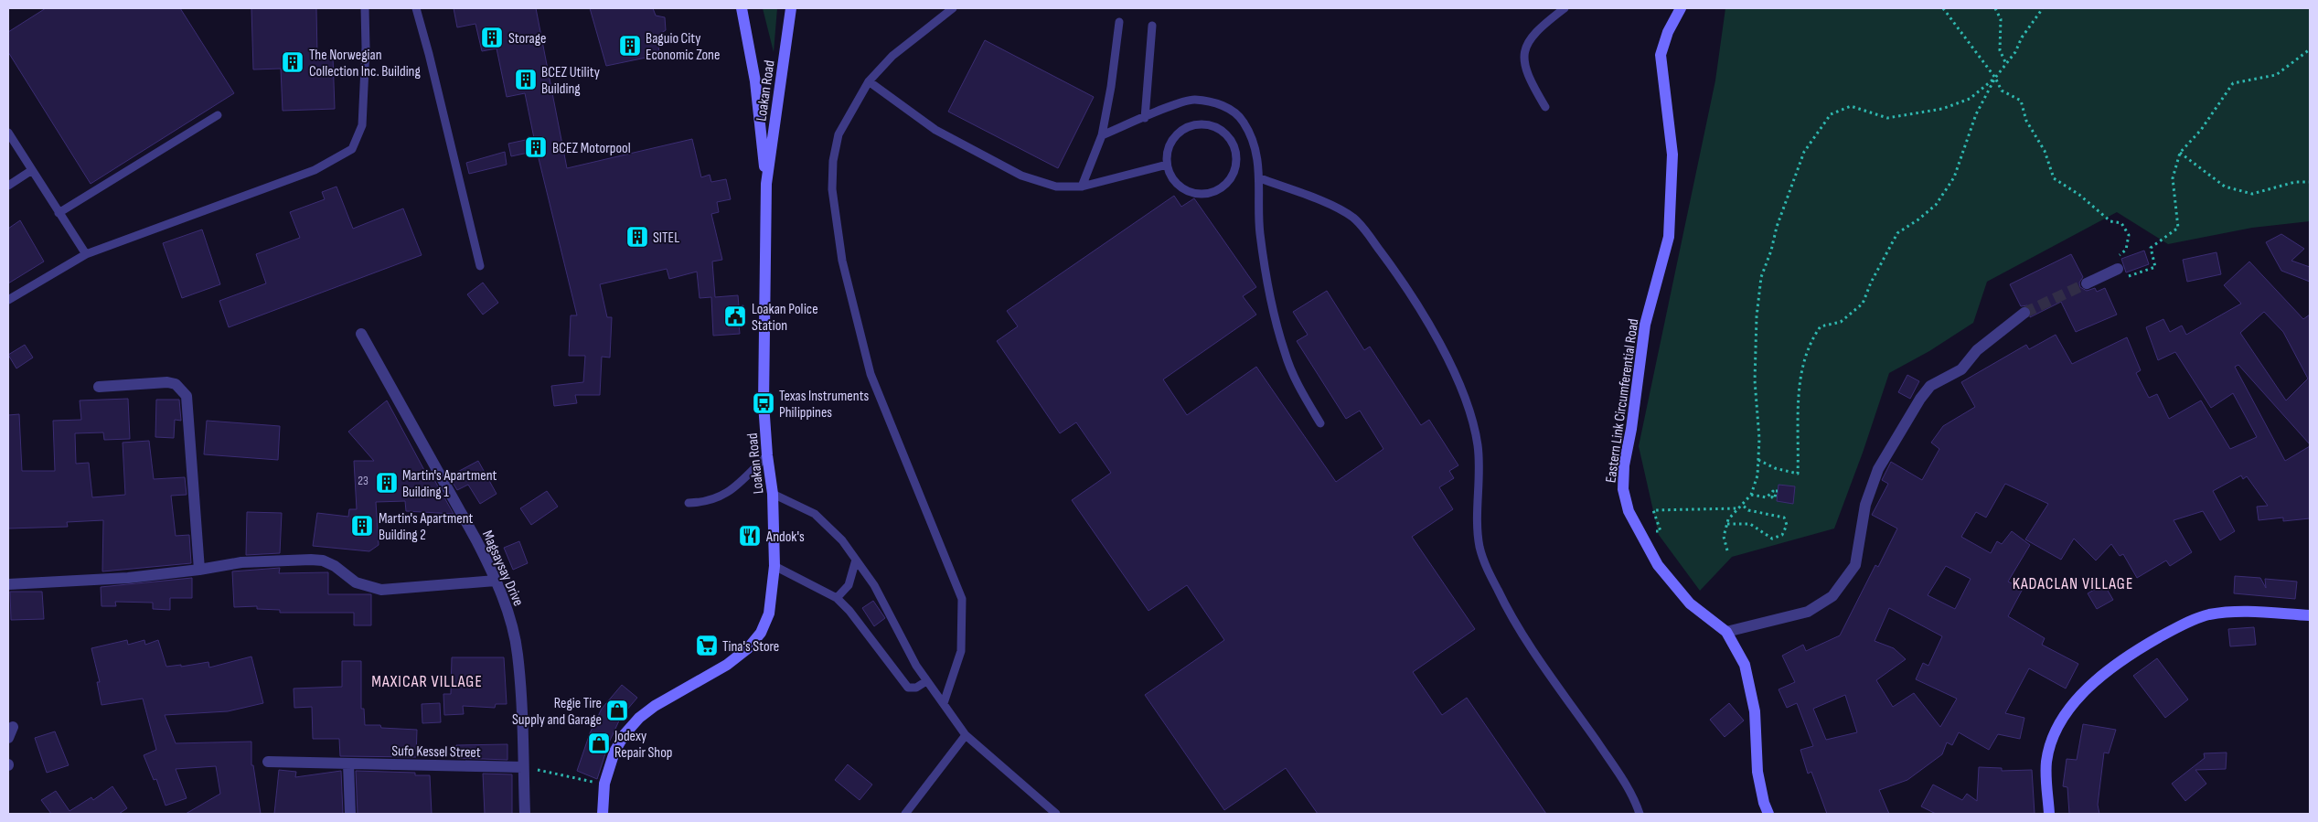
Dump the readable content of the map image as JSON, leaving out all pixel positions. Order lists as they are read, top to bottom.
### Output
{
  "streets": {
    "main road": ["Loakan Road", "Eastern Link Circumferential Road"],
    "street": ["Magsaysay Drive", "Sufo Kessel Street"]
  },
  "crossings": [
    ["Magsaysay Drive", "Sufo Kessel Street"]
  ],
  "districts": ["KADACLAN VILLAGE", "MAXICAR VILLAGE"],
  "places": {
    "building": [
      "Storage",
      "Baguio City Economic Zone",
      "The Norwegian Collection Inc. Building",
      "BCEZ Utility Building",
      "BCEZ Motorpool",
      "SITEL",
      "Martin's Apartment Building 1",
      "Martin's Apartment Building 2"
    ],
    "public building": ["Loakan Police Station"],
    "bus stop": ["Texas Instruments Philippines"],
    "restaurant": ["Andok's"],
    "supermarket": ["Tina's Store"],
    "shop": ["Regie Tire Supply and Garage", "Jodexy Repair Shop"]
  },
  "house_numbers": ["23"]
}
